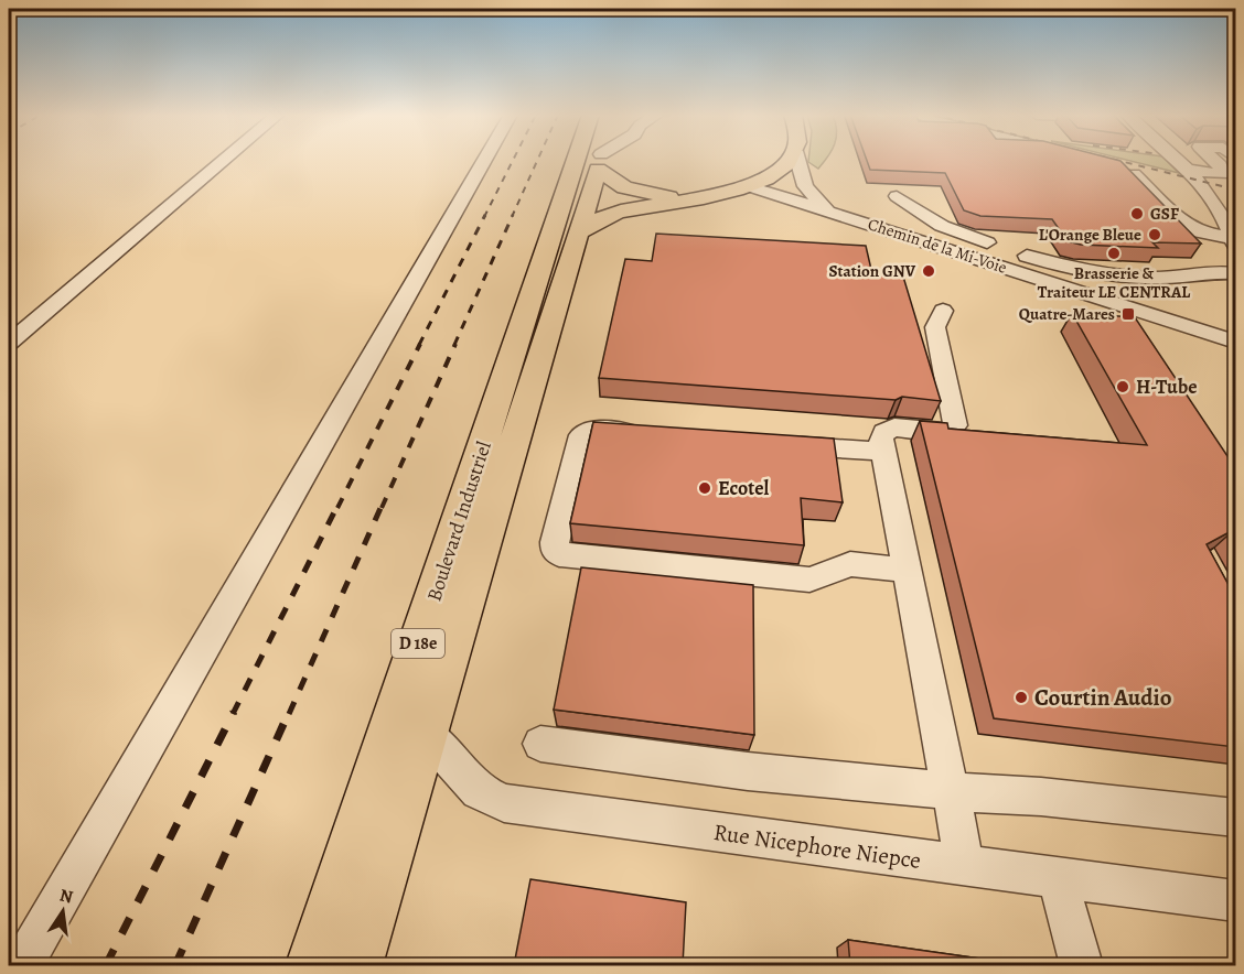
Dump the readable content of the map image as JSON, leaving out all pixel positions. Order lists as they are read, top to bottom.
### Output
{
  "streets": {
    "main road": ["Boulevard Industriel", "D 18e"],
    "street": ["Chemin de la Mi-Voie", "Rue Nicephore Niepce"]
  },
  "crossings": [
    ["Boulevard Industriel", "Rue Nicephore Niepce"]
  ],
  "places": {
    "other": [
      "GSF",
      "L'Orange Bleue",
      "Brasserie & Traiteur LE CENTRAL",
      "Station GNV",
      "H-Tube",
      "Ecotel",
      "Courtin Audio"
    ],
    "transit": ["Quatre-Mares"]
  },
  "north": "top"
}
